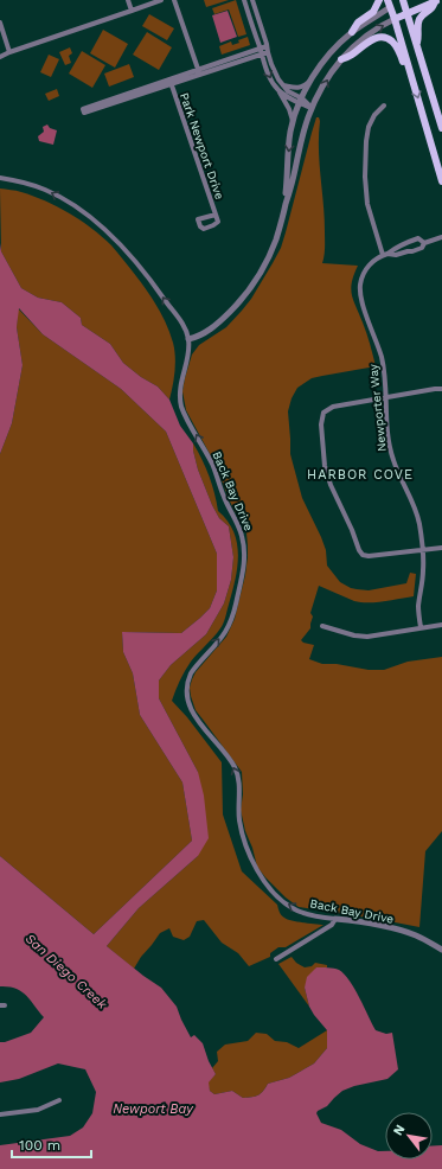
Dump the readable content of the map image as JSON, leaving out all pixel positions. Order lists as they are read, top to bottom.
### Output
{
  "streets": {
    "street": ["Park Newport Drive", "Newporter Way", "Back Bay Drive"]
  },
  "one_way": ["Back Bay Drive"],
  "districts": ["HARBOR COVE"],
  "water": ["San Diego Creek", "Newport Bay"],
  "scale_bar": "100 m",
  "north": "top left"
}
